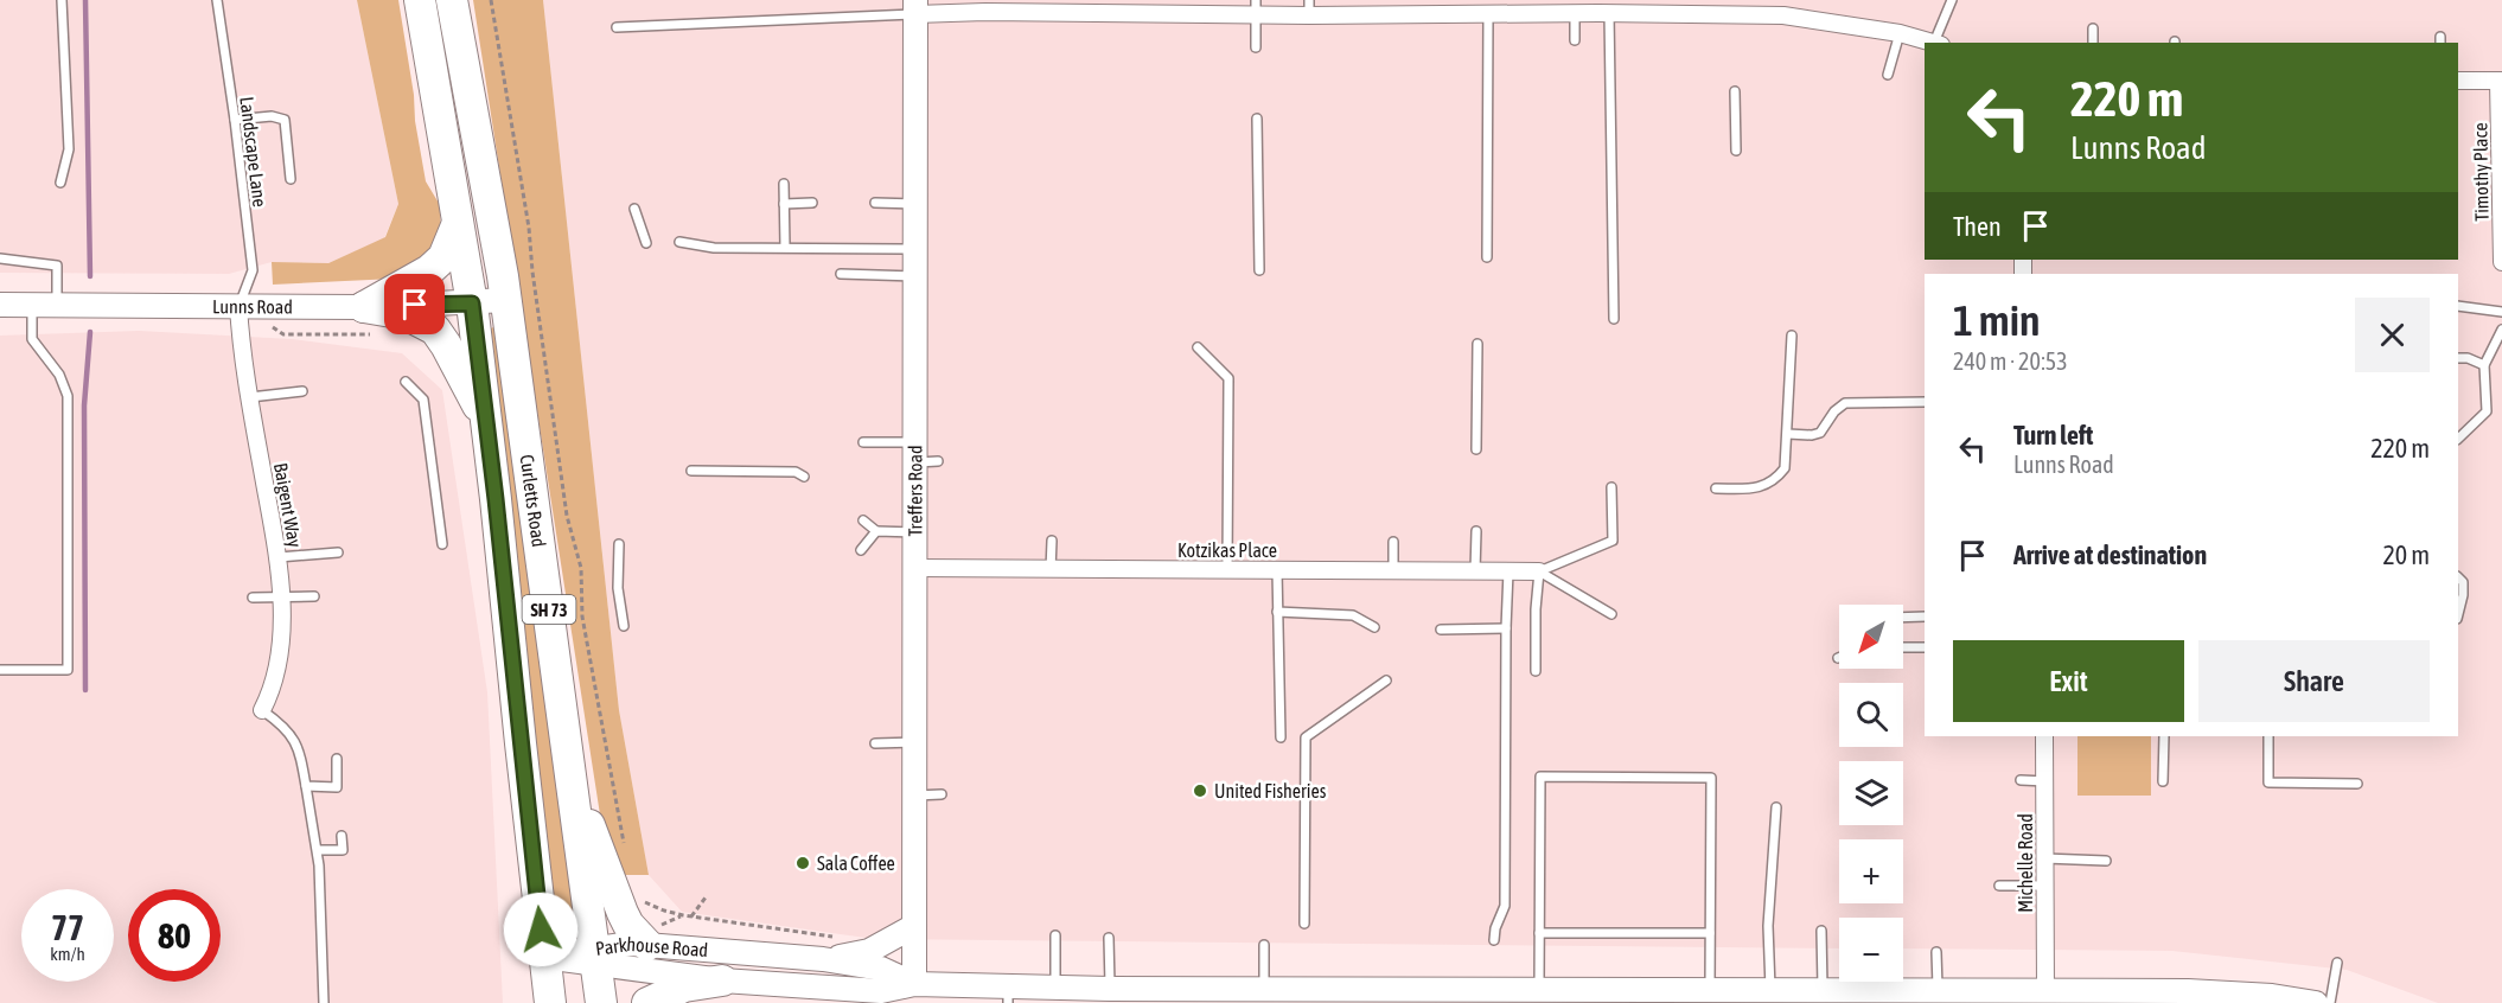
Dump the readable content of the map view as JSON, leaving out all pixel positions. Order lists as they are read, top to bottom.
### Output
{
  "streets": {
    "highway": ["Curletts Road", "SH 73"],
    "street": [
      "Timothy Place",
      "Lunns Road",
      "Treffers Road",
      "Baigent Way",
      "Kotzikas Place",
      "Michelle Road",
      "Parkhouse Road"
    ],
    "lane": ["Landscape Lane"]
  },
  "crossings": [
    ["Landscape Lane", "Lunns Road"],
    ["Landscape Lane", "Baigent Way"],
    ["Lunns Road", "Curletts Road"],
    ["Lunns Road", "Baigent Way"],
    ["Treffers Road", "Kotzikas Place"],
    ["Treffers Road", "Parkhouse Road"],
    ["Curletts Road", "Parkhouse Road"],
    ["Michelle Road", "Parkhouse Road"]
  ],
  "places": ["United Fisheries", "Sala Coffee"],
  "north": "bottom left",
  "page": {
    "turn": ["220 m", "Lunns Road"],
    "then": "Then",
    "heading": ["1 min", "240 m · 20:53"],
    "list": [
      {
        "name": "Turn left",
        "note": "Lunns Road",
        "value": "220 m"
      },
      {
        "name": "Arrive at destination",
        "value": "20 m"
      }
    ],
    "map_buttons": ["+", "−"],
    "buttons": ["Exit", "Share"],
    "speed": "77 km/h",
    "limit": "80"
  }
}
